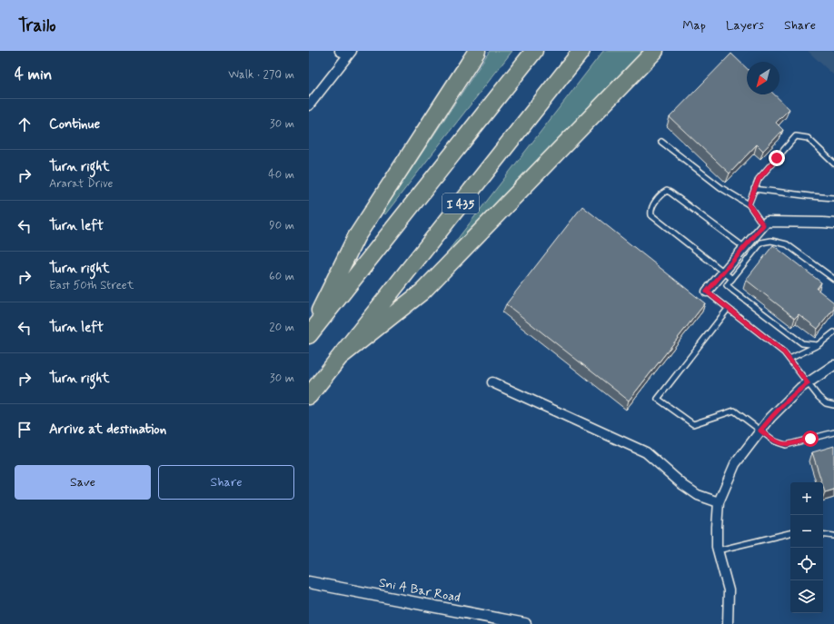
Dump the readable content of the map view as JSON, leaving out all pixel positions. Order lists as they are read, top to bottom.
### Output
{
  "streets": {
    "highway": ["I 435"],
    "street": ["Sni A Bar Road"]
  },
  "north": "bottom left",
  "page": {
    "header": "Trailo",
    "nav": ["Map", "Layers", "Share"],
    "heading": ["4 min", "Walk · 270 m"],
    "list": [
      ["Continue", "30 m"],
      ["Turn right", "Ararat Drive", "40 m"],
      ["Turn left", "90 m"],
      ["Turn right", "East 50th Street", "60 m"],
      ["Turn left", "20 m"],
      ["Turn right", "30 m"],
      "Arrive at destination"
    ],
    "buttons": ["Save", "Share"],
    "map_buttons": ["+", "−"]
  }
}
